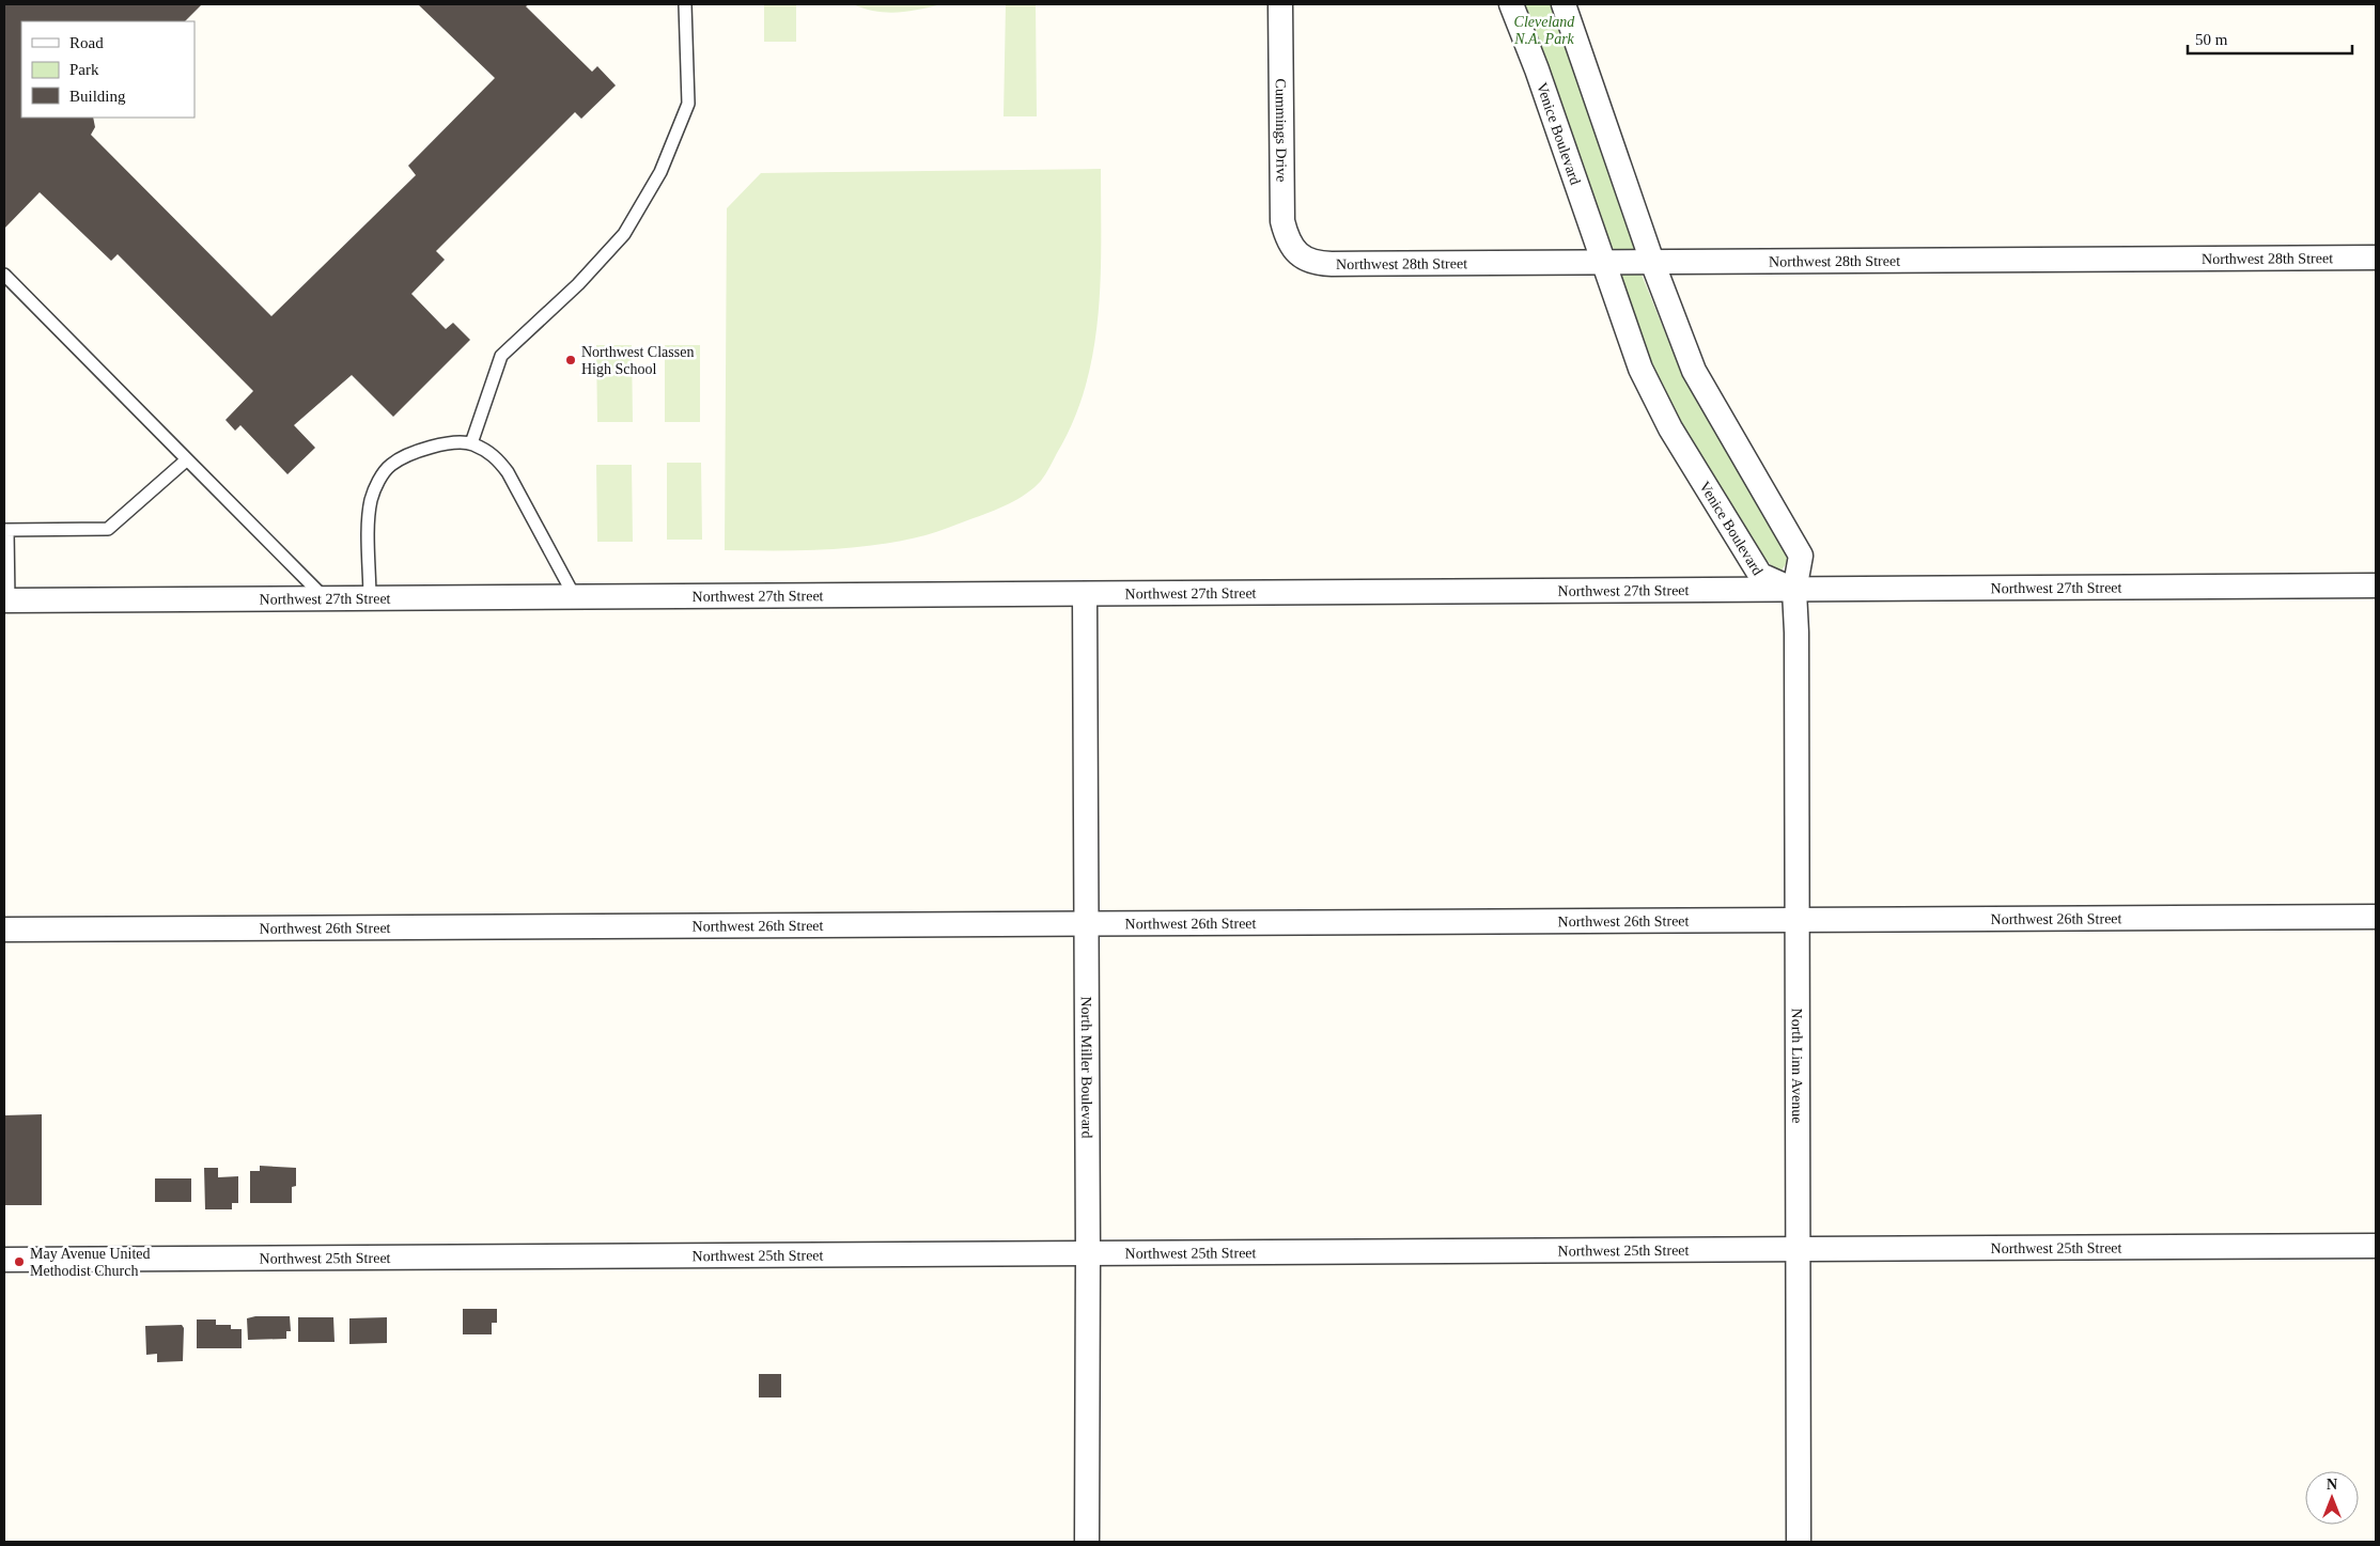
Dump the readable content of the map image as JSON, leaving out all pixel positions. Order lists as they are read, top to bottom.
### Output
{
  "streets": {
    "street": [
      "Cummings Drive",
      "Venice Boulevard",
      "Northwest 28th Street",
      "Northwest 27th Street",
      "Northwest 26th Street",
      "North Linn Avenue",
      "North Miller Boulevard",
      "Northwest 25th Street"
    ]
  },
  "crossings": [
    ["Cummings Drive", "Northwest 28th Street"],
    ["Venice Boulevard", "Northwest 28th Street"],
    ["Venice Boulevard", "Northwest 27th Street"],
    ["Venice Boulevard", "North Linn Avenue"],
    ["Northwest 27th Street", "North Linn Avenue"],
    ["Northwest 27th Street", "North Miller Boulevard"],
    ["Northwest 26th Street", "North Linn Avenue"],
    ["Northwest 26th Street", "North Miller Boulevard"],
    ["North Linn Avenue", "Northwest 25th Street"],
    ["North Miller Boulevard", "Northwest 25th Street"]
  ],
  "parks": ["Cleveland N.A. Park"],
  "places": ["Northwest Classen High School", "May Avenue United Methodist Church"],
  "legend": ["Road", "Park", "Building"],
  "scale_bar": "50 m",
  "north": "top"
}
